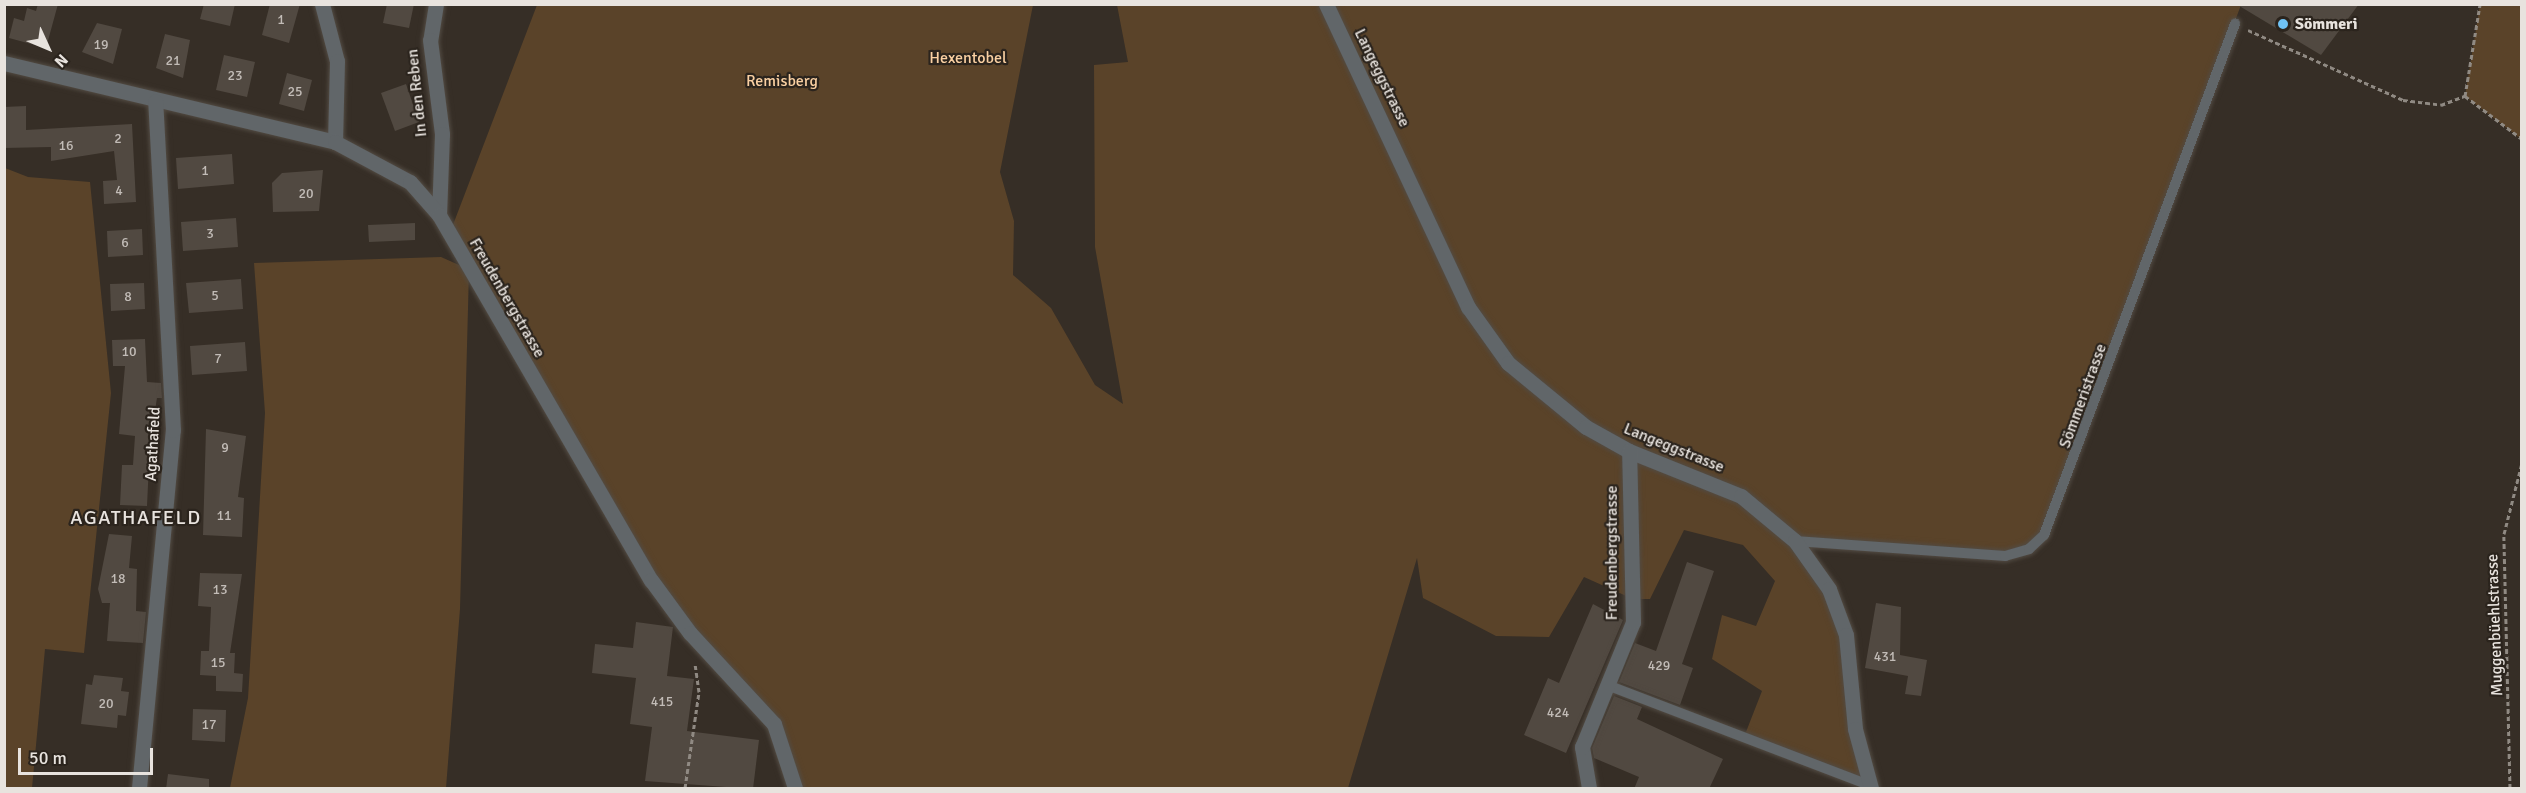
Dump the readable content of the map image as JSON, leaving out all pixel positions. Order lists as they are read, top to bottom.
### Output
{
  "streets": {
    "street": [
      "Langeggstrasse",
      "In den Reben",
      "Freudenbergstrasse",
      "Agathafeld"
    ],
    "lane": ["Sömmeristrasse"],
    "path": ["Muggenbüehlstrasse"]
  },
  "crossings": [
    ["Langeggstrasse", "Freudenbergstrasse"],
    ["Langeggstrasse", "Sömmeristrasse"],
    ["In den Reben", "Freudenbergstrasse"],
    ["Freudenbergstrasse", "Agathafeld"]
  ],
  "districts": ["AGATHAFELD"],
  "parks": ["Hexentobel", "Remisberg"],
  "places": ["Sömmeri"],
  "house_numbers": [
    "1",
    "19",
    "21",
    "23",
    "25",
    "2",
    "16",
    "1",
    "4",
    "20",
    "3",
    "6",
    "5",
    "8",
    "10",
    "7",
    "9",
    "11",
    "18",
    "13",
    "431",
    "15",
    "429",
    "415",
    "20",
    "424",
    "17"
  ],
  "scale_bar": "50 m",
  "north": "bottom right"
}
